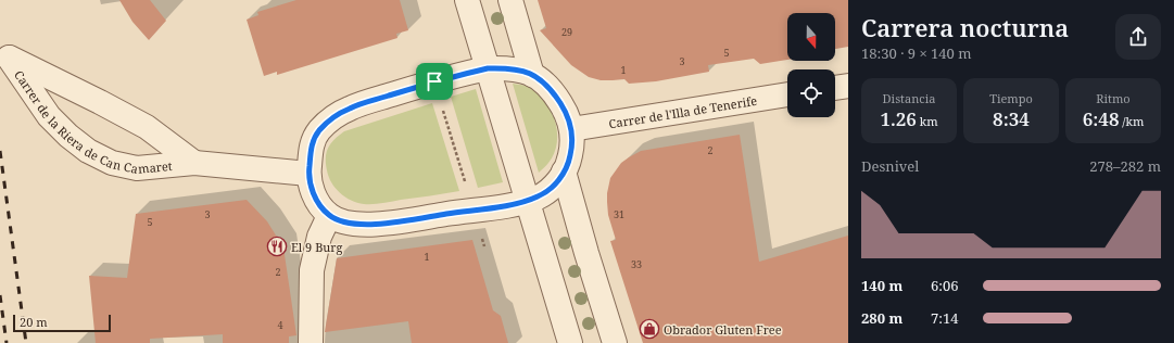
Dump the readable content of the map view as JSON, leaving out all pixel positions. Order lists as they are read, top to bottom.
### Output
{
  "streets": {
    "street": ["Carrer de l'Illa de Tenerife", "Carrer de la Riera de Can Camaret"]
  },
  "places": {
    "restaurant": ["El 9 Burg"],
    "shop": ["Obrador Gluten Free"]
  },
  "house_numbers": [
    "29",
    "5",
    "3",
    "1",
    "2",
    "3",
    "31",
    "5",
    "1",
    "33",
    "2",
    "4"
  ],
  "scale_bar": "20 m",
  "north": "bottom",
  "page": {
    "heading": ["Carrera nocturna", "18:30 · 9 × 140 m"],
    "stats": [
      ["Distancia", "1.26 km"],
      ["Tiempo", "8:34"],
      ["Ritmo", "6:48 /km"]
    ],
    "chart": ["Desnivel", "278–282 m"],
    "list": [
      {
        "name": "140 m",
        "note": "6:06"
      },
      {
        "name": "280 m",
        "note": "7:14"
      }
    ],
    "scale": "20 m"
  }
}
